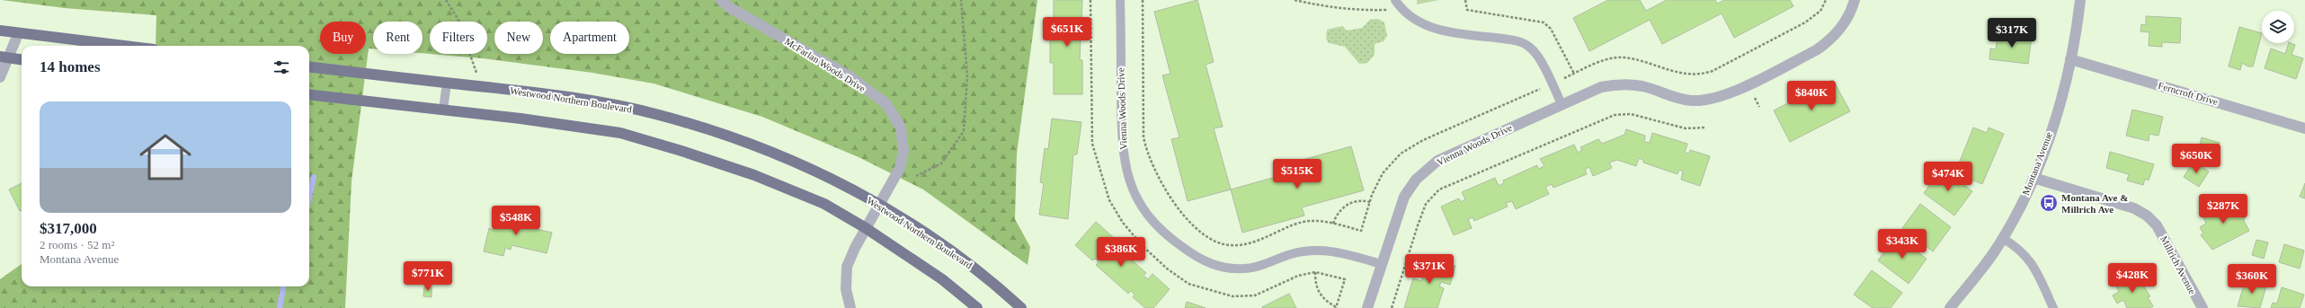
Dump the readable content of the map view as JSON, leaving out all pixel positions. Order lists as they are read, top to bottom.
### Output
{
  "streets": {
    "main road": ["Westwood Northern Boulevard"],
    "street": [
      "McFarlan Woods Drive",
      "Ferncroft Drive",
      "Vienna Woods Drive",
      "Montana Avenue",
      "Millrich Avenue"
    ]
  },
  "crossings": [
    ["McFarlan Woods Drive", "Westwood Northern Boulevard"],
    ["Ferncroft Drive", "Montana Avenue"],
    ["Montana Avenue", "Millrich Avenue"]
  ],
  "places": {
    "bus stop": ["Montana Ave & Millrich Ave"]
  },
  "page": {
    "price": [
      "$651K",
      "$317K",
      "$840K",
      "$650K",
      "$515K",
      "$474K",
      "$287K",
      "$548K",
      "$343K",
      "$386K",
      "$371K",
      "$771K",
      "$428K",
      "$360K"
    ],
    "chip": [
      "Buy",
      "Rent",
      "Filters",
      "New",
      "Apartment"
    ],
    "heading": "14 homes",
    "list": [
      {
        "name": "$317,000",
        "note": "2 rooms · 52 m² · Montana Avenue"
      }
    ]
  }
}
